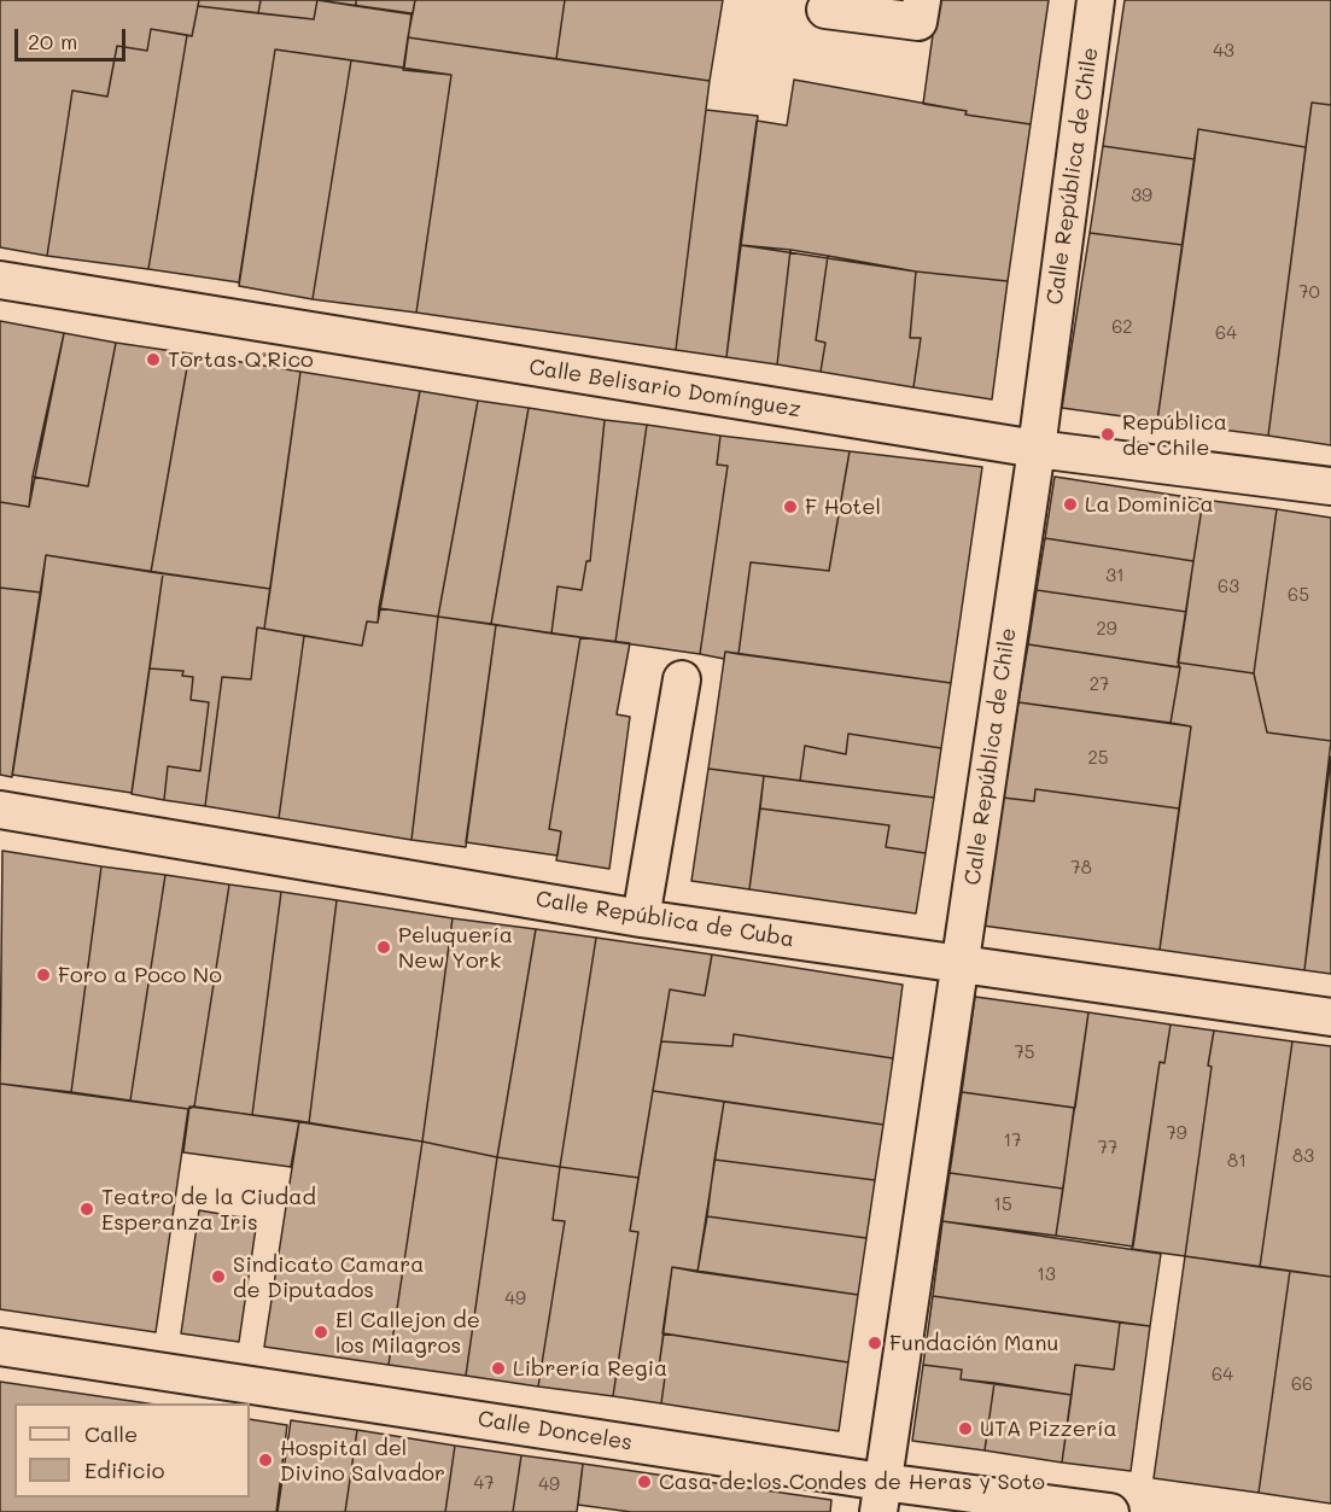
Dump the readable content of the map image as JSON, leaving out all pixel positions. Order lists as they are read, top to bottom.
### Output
{
  "streets": {
    "street": [
      "Calle República de Chile",
      "Calle Belisario Domínguez",
      "Calle República de Cuba",
      "Calle Donceles"
    ]
  },
  "crossings": [
    ["Calle República de Chile", "Calle Belisario Domínguez"],
    ["Calle República de Chile", "Calle República de Cuba"],
    ["Calle República de Chile", "Calle Donceles"]
  ],
  "places": [
    "Tortas Q’Rico",
    "República de Chile",
    "La Dominica",
    "F Hotel",
    "Peluquería New York",
    "Foro a Poco No",
    "Teatro de la Ciudad Esperanza Iris",
    "Sindicato Camara de Diputados",
    "El Callejon de los Milagros",
    "Fundación Manu",
    "Librería Regia",
    "UTA Pizzería",
    "Hospital del Divino Salvador",
    "Casa de los Condes de Heras y Soto"
  ],
  "house_numbers": [
    "43",
    "39",
    "70",
    "62",
    "64",
    "31",
    "63",
    "65",
    "29",
    "27",
    "25",
    "78",
    "75",
    "79",
    "17",
    "77",
    "83",
    "81",
    "15",
    "13",
    "49",
    "64",
    "66",
    "47",
    "49"
  ],
  "legend": ["Calle", "Edificio"],
  "scale_bar": "20 m"
}
